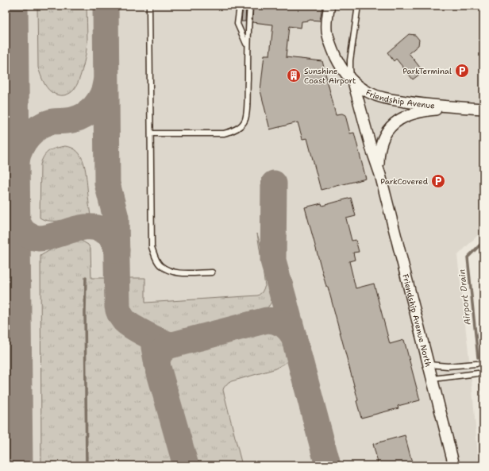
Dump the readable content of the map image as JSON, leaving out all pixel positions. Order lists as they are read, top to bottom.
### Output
{
  "streets": {
    "street": ["Friendship Avenue", "Friendship Avenue North"]
  },
  "crossings": [
    ["Friendship Avenue", "Friendship Avenue North"]
  ],
  "water": ["Airport Drain"],
  "places": {
    "parking": ["ParkTerminal", "ParkCovered"],
    "building": ["Sunshine Coast Airport"]
  }
}
